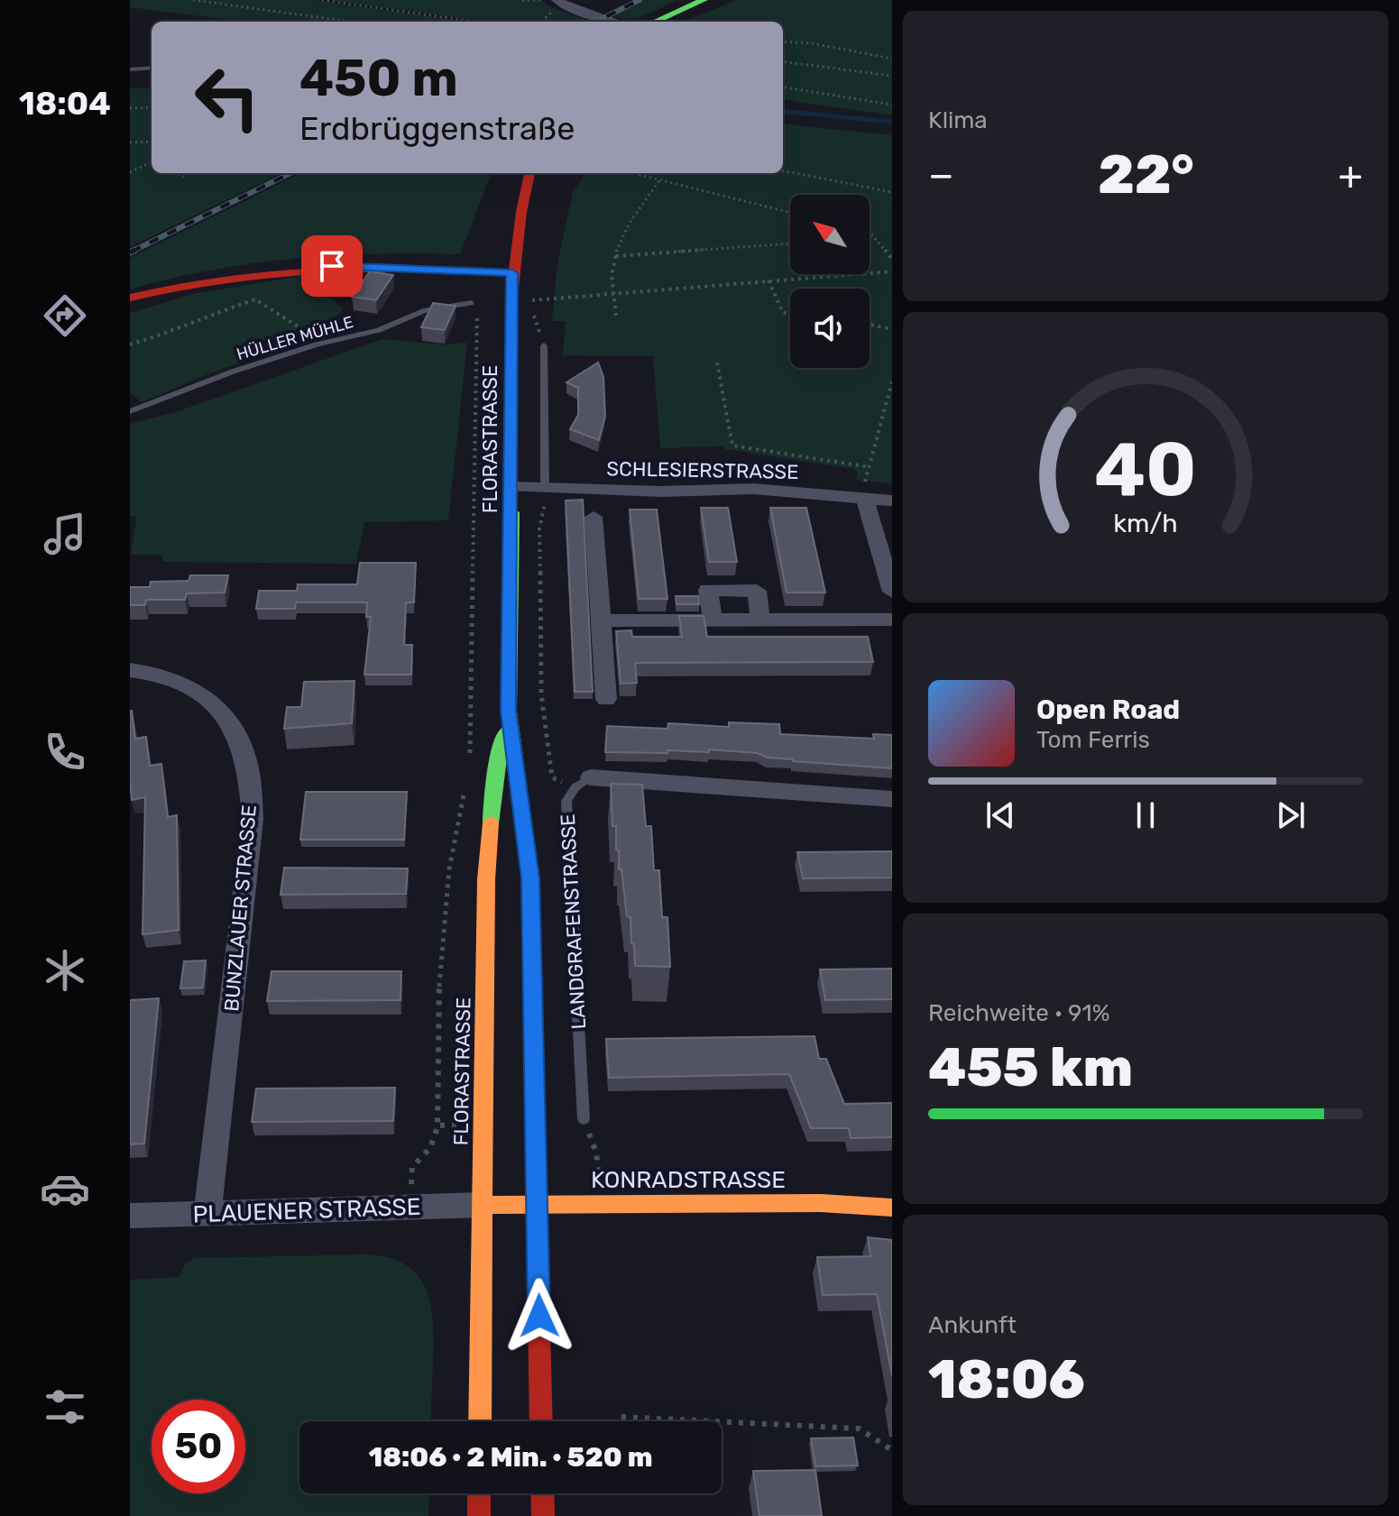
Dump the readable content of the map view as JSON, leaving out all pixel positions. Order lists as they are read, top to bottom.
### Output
{
  "streets": {
    "main road": ["FLORASTRASSE", "KONRADSTRASSE"],
    "street": ["SCHLESIERSTRASSE", "BUNZLAUER STRASSE", "PLAUENER STRASSE"],
    "lane": ["HÜLLER MÜHLE", "LANDGRAFENSTRASSE"]
  },
  "crossings": [
    ["FLORASTRASSE", "SCHLESIERSTRASSE"],
    ["FLORASTRASSE", "KONRADSTRASSE"],
    ["FLORASTRASSE", "PLAUENER STRASSE"],
    ["BUNZLAUER STRASSE", "PLAUENER STRASSE"],
    ["KONRADSTRASSE", "PLAUENER STRASSE"]
  ],
  "north": "top left",
  "page": {
    "tabs": "18:04",
    "tile": [
      "Klima",
      ["Reichweite · 91%", "455 km"],
      ["Ankunft", "18:06"]
    ],
    "turn": ["450 m", "Erdbrüggenstraße"],
    "heat": ["−", "22°", "+"],
    "song": ["Open Road", "Tom Ferris"],
    "limit": "50",
    "trip": "18:06 · 2 Min. · 520 m",
    "gauge": ["40", "km/h"]
  }
}
